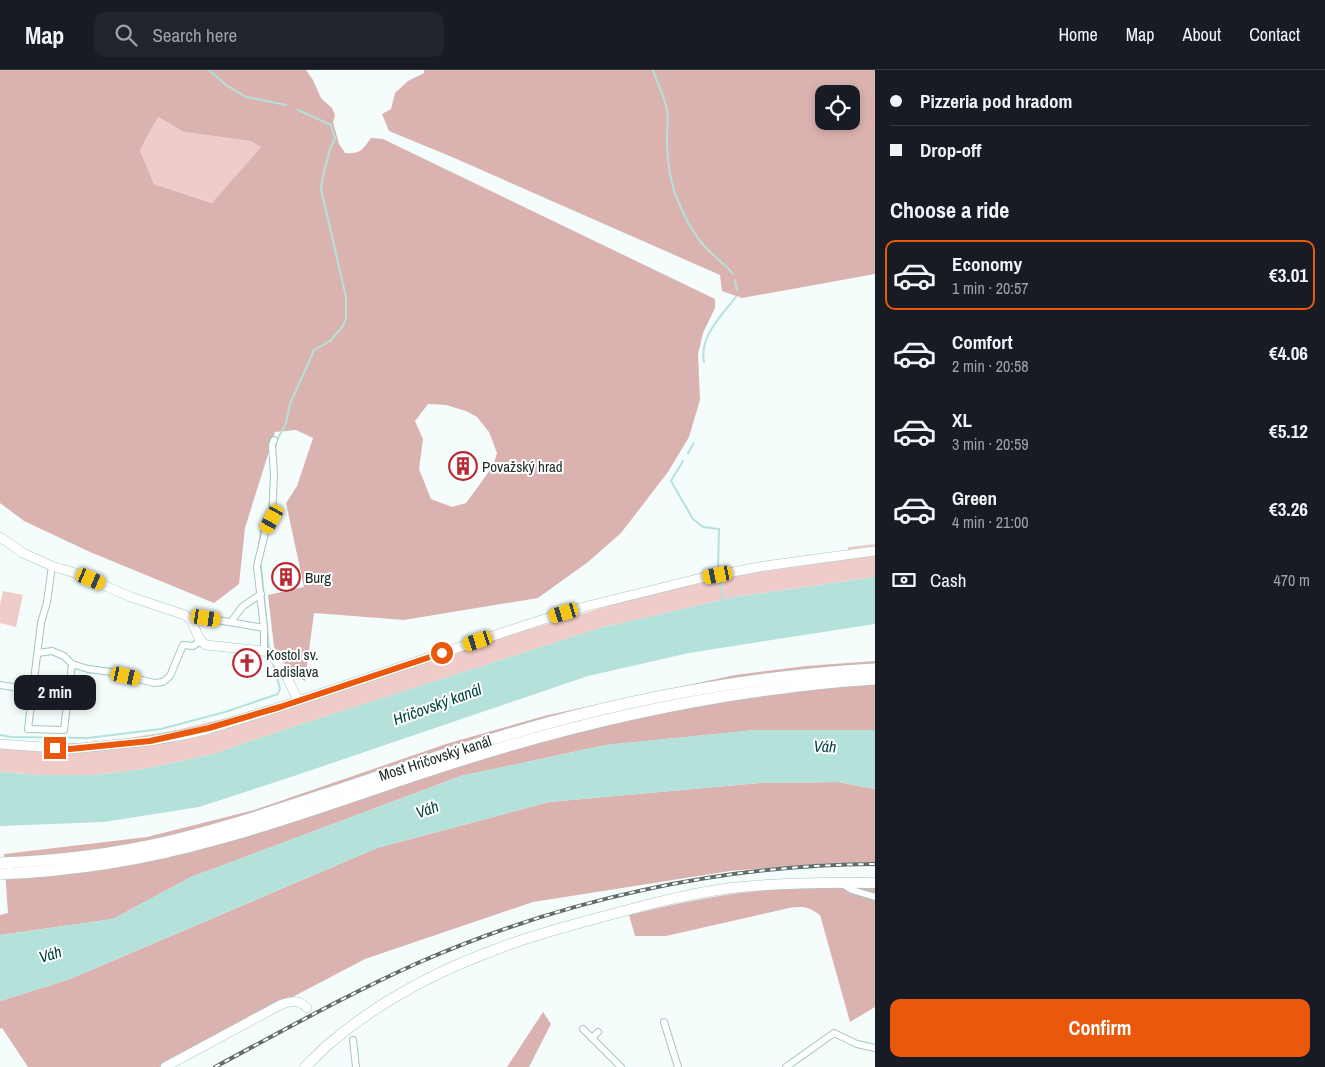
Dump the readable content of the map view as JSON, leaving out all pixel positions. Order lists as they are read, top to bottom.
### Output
{
  "streets": {
    "highway": ["Most Hričovský kanál"]
  },
  "water": ["Hričovský kanál", "Váh"],
  "places": {
    "building": ["Považský hrad", "Burg"],
    "church": ["Kostol sv. Ladislava"]
  },
  "page": {
    "header": "Map",
    "search": "Search here",
    "nav": [
      "Home",
      "Map",
      "About",
      "Contact"
    ],
    "banner": ["Pizzeria pod hradom", "Drop-off"],
    "heading": "Choose a ride",
    "list": [
      {
        "name": "Economy",
        "note": "1 min · 20:57",
        "value": "€3.01"
      },
      {
        "name": "Comfort",
        "note": "2 min · 20:58",
        "value": "€4.06"
      },
      {
        "name": "XL",
        "note": "3 min · 20:59",
        "value": "€5.12"
      },
      {
        "name": "Green",
        "note": "4 min · 21:00",
        "value": "€3.26"
      }
    ],
    "pay": ["Cash", "470 m"],
    "bubble": "2 min",
    "buttons": "Confirm"
  }
}
